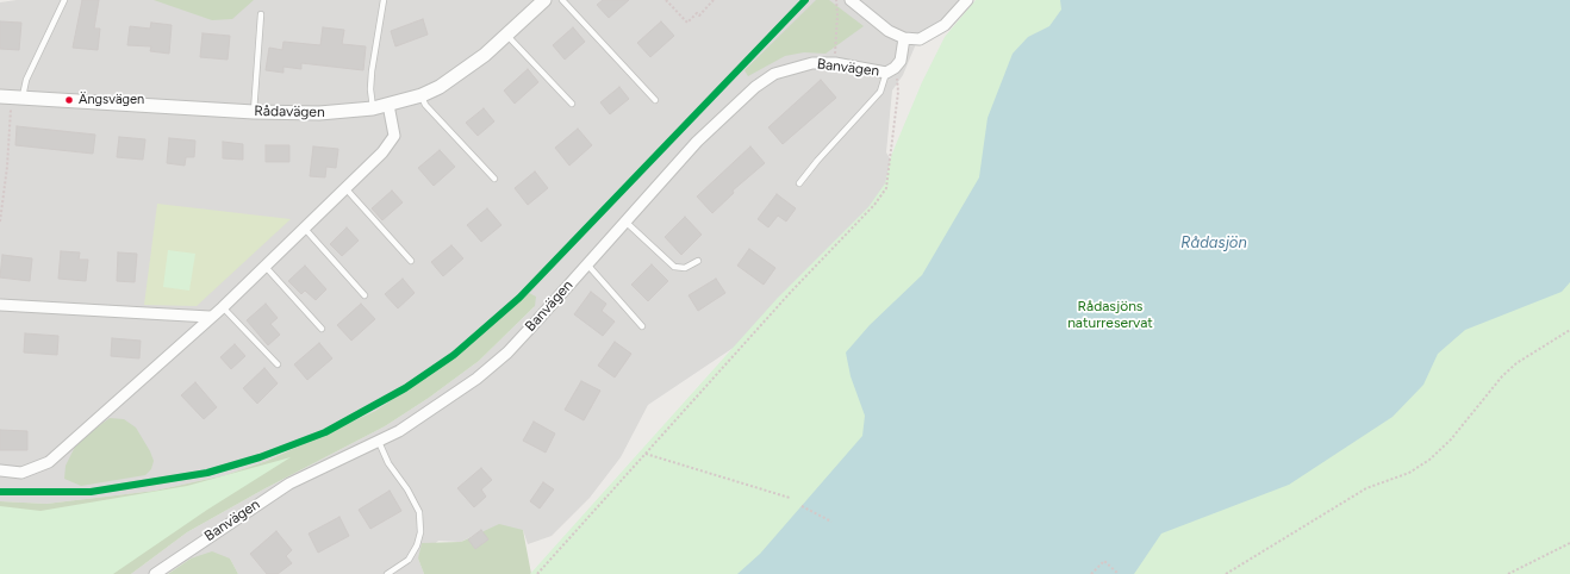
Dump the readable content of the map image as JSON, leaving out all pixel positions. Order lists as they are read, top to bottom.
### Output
{
  "streets": {
    "street": ["Banvägen", "Rådavägen"]
  },
  "water": ["Rådasjön"],
  "parks": ["Rådasjöns naturreservat"],
  "places": ["Ängsvägen"]
}
